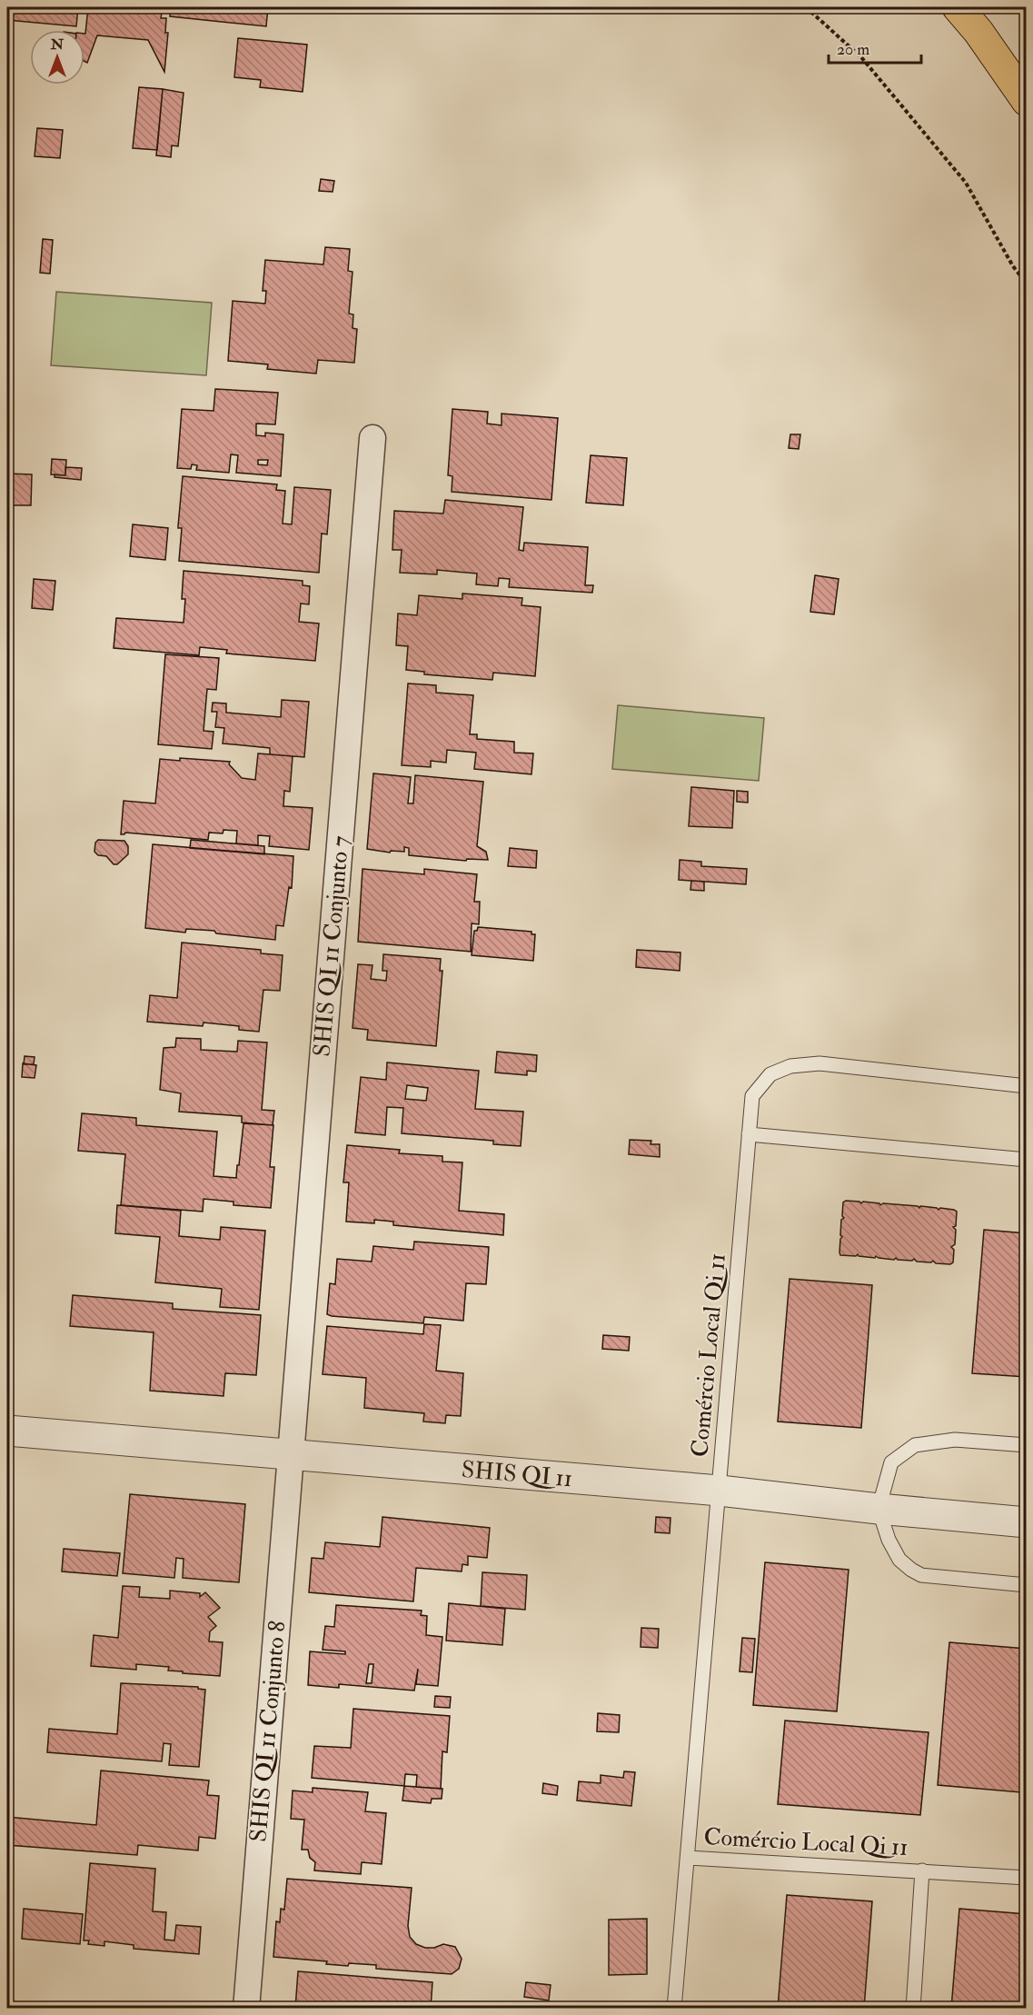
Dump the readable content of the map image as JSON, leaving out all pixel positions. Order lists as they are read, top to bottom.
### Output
{
  "streets": {
    "street": ["SHIS QI 11 Conjunto 7", "SHIS QI 11", "SHIS QI 11 Conjunto 8"],
    "lane": ["Comércio Local Qi 11"]
  },
  "crossings": [
    ["SHIS QI 11 Conjunto 7", "SHIS QI 11"],
    ["SHIS QI 11 Conjunto 7", "SHIS QI 11 Conjunto 8"],
    ["Comércio Local Qi 11", "SHIS QI 11"],
    ["SHIS QI 11", "SHIS QI 11 Conjunto 8"]
  ],
  "scale_bar": "20 m",
  "north": "top"
}
